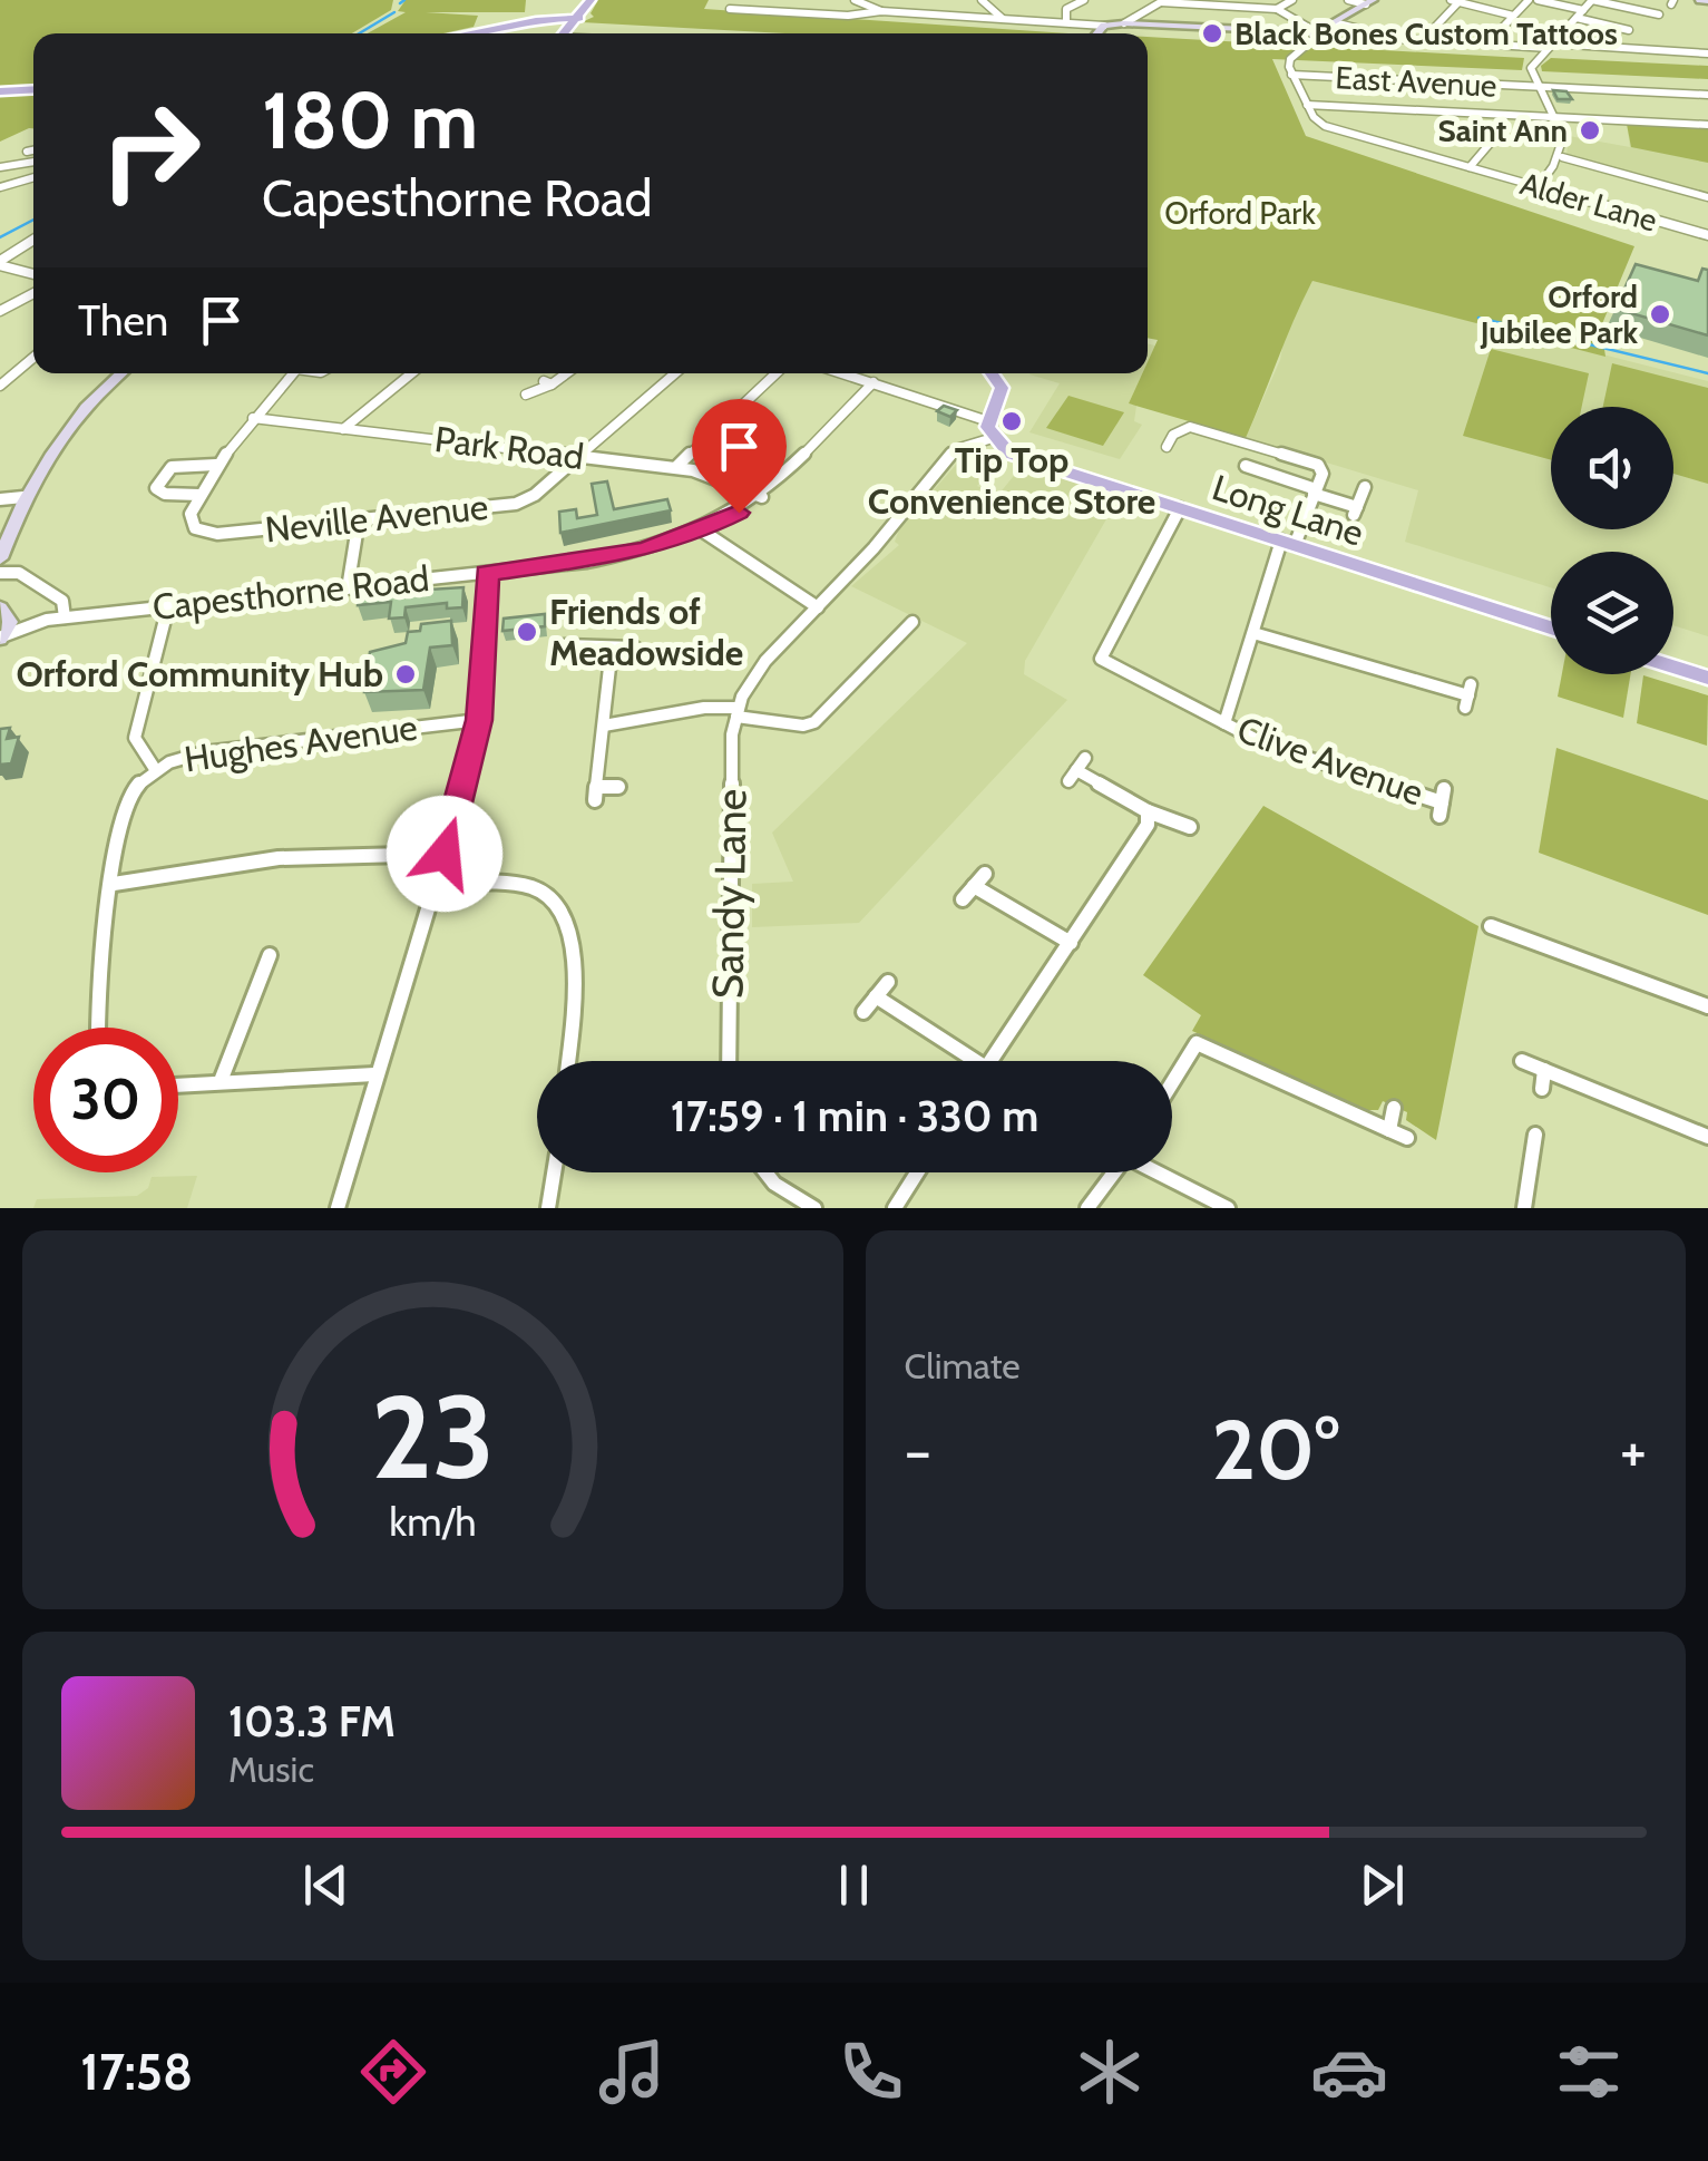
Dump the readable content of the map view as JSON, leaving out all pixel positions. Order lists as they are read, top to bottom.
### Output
{
  "streets": {
    "main road": ["Long Lane"],
    "street": [
      "East Avenue",
      "Alder Lane",
      "Park Road",
      "Neville Avenue",
      "Capesthorne Road",
      "Hughes Avenue",
      "Clive Avenue",
      "Sandy Lane"
    ]
  },
  "crossings": [
    ["Park Road", "Neville Avenue"],
    ["Park Road", "Capesthorne Road"],
    ["Long Lane", "Clive Avenue"]
  ],
  "parks": ["Orford Park"],
  "places": [
    "Black Bones Custom Tattoos",
    "Saint Ann",
    "Orford Jubilee Park",
    "Tip Top Convenience Store",
    "Friends of Meadowside",
    "Orford Community Hub"
  ],
  "page": {
    "turn": ["180 m", "Capesthorne Road"],
    "then": "Then",
    "limit": "30",
    "trip": "17:59 · 1 min · 330 m",
    "tile": "Climate",
    "heat": ["−", "20°", "+"],
    "song": ["103.3 FM", "Music"],
    "tabs": "17:58",
    "gauge": ["23", "km/h"]
  }
}
